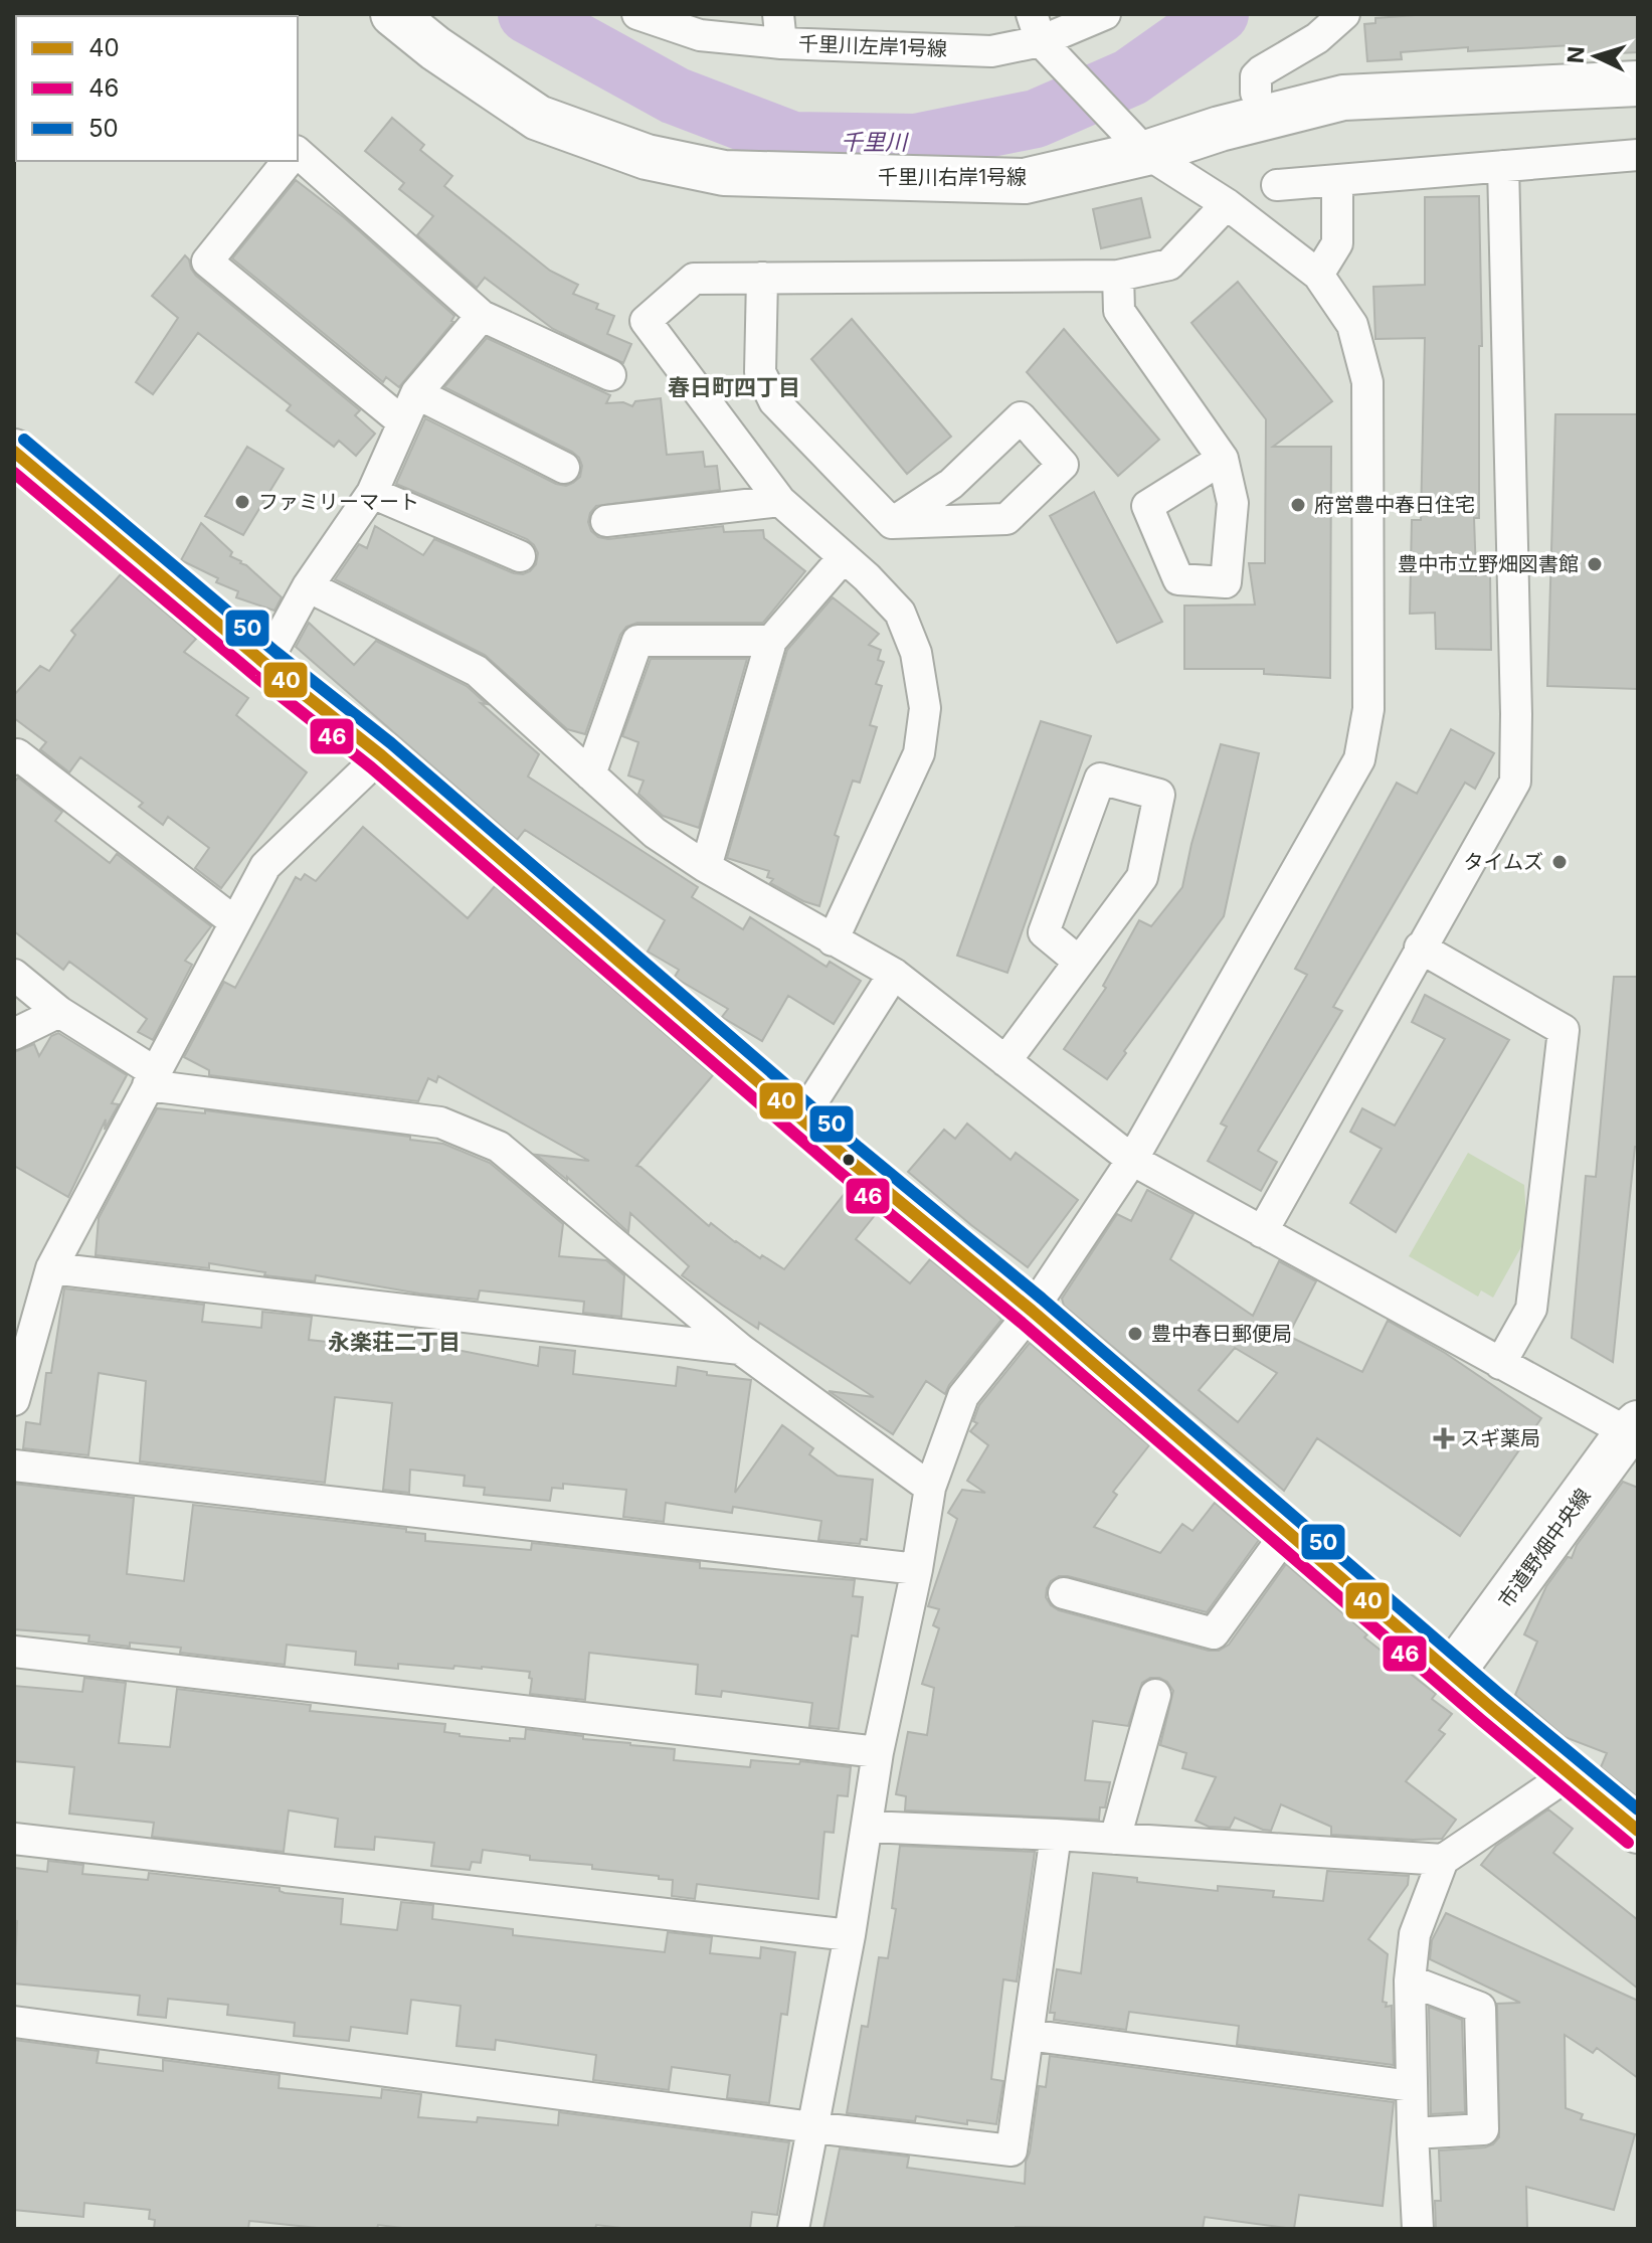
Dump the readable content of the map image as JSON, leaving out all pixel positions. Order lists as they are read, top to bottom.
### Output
{
  "streets": {
    "main road": ["千里川右岸1号線", "市道野畑中央線"],
    "street": ["千里川左岸1号線"]
  },
  "districts": ["春日町四丁目", "永楽荘二丁目"],
  "water": ["千里川"],
  "places": {
    "other": [
      "ファミリーマート",
      "府営豊中春日住宅",
      "豊中市立野畑図書館",
      "タイムズ",
      "豊中春日郵便局"
    ],
    "health": ["スギ薬局"]
  },
  "lines": ["transit line 50", "transit line 40", "transit line 46"],
  "legend": ["40", "46", "50"],
  "north": "left"
}
